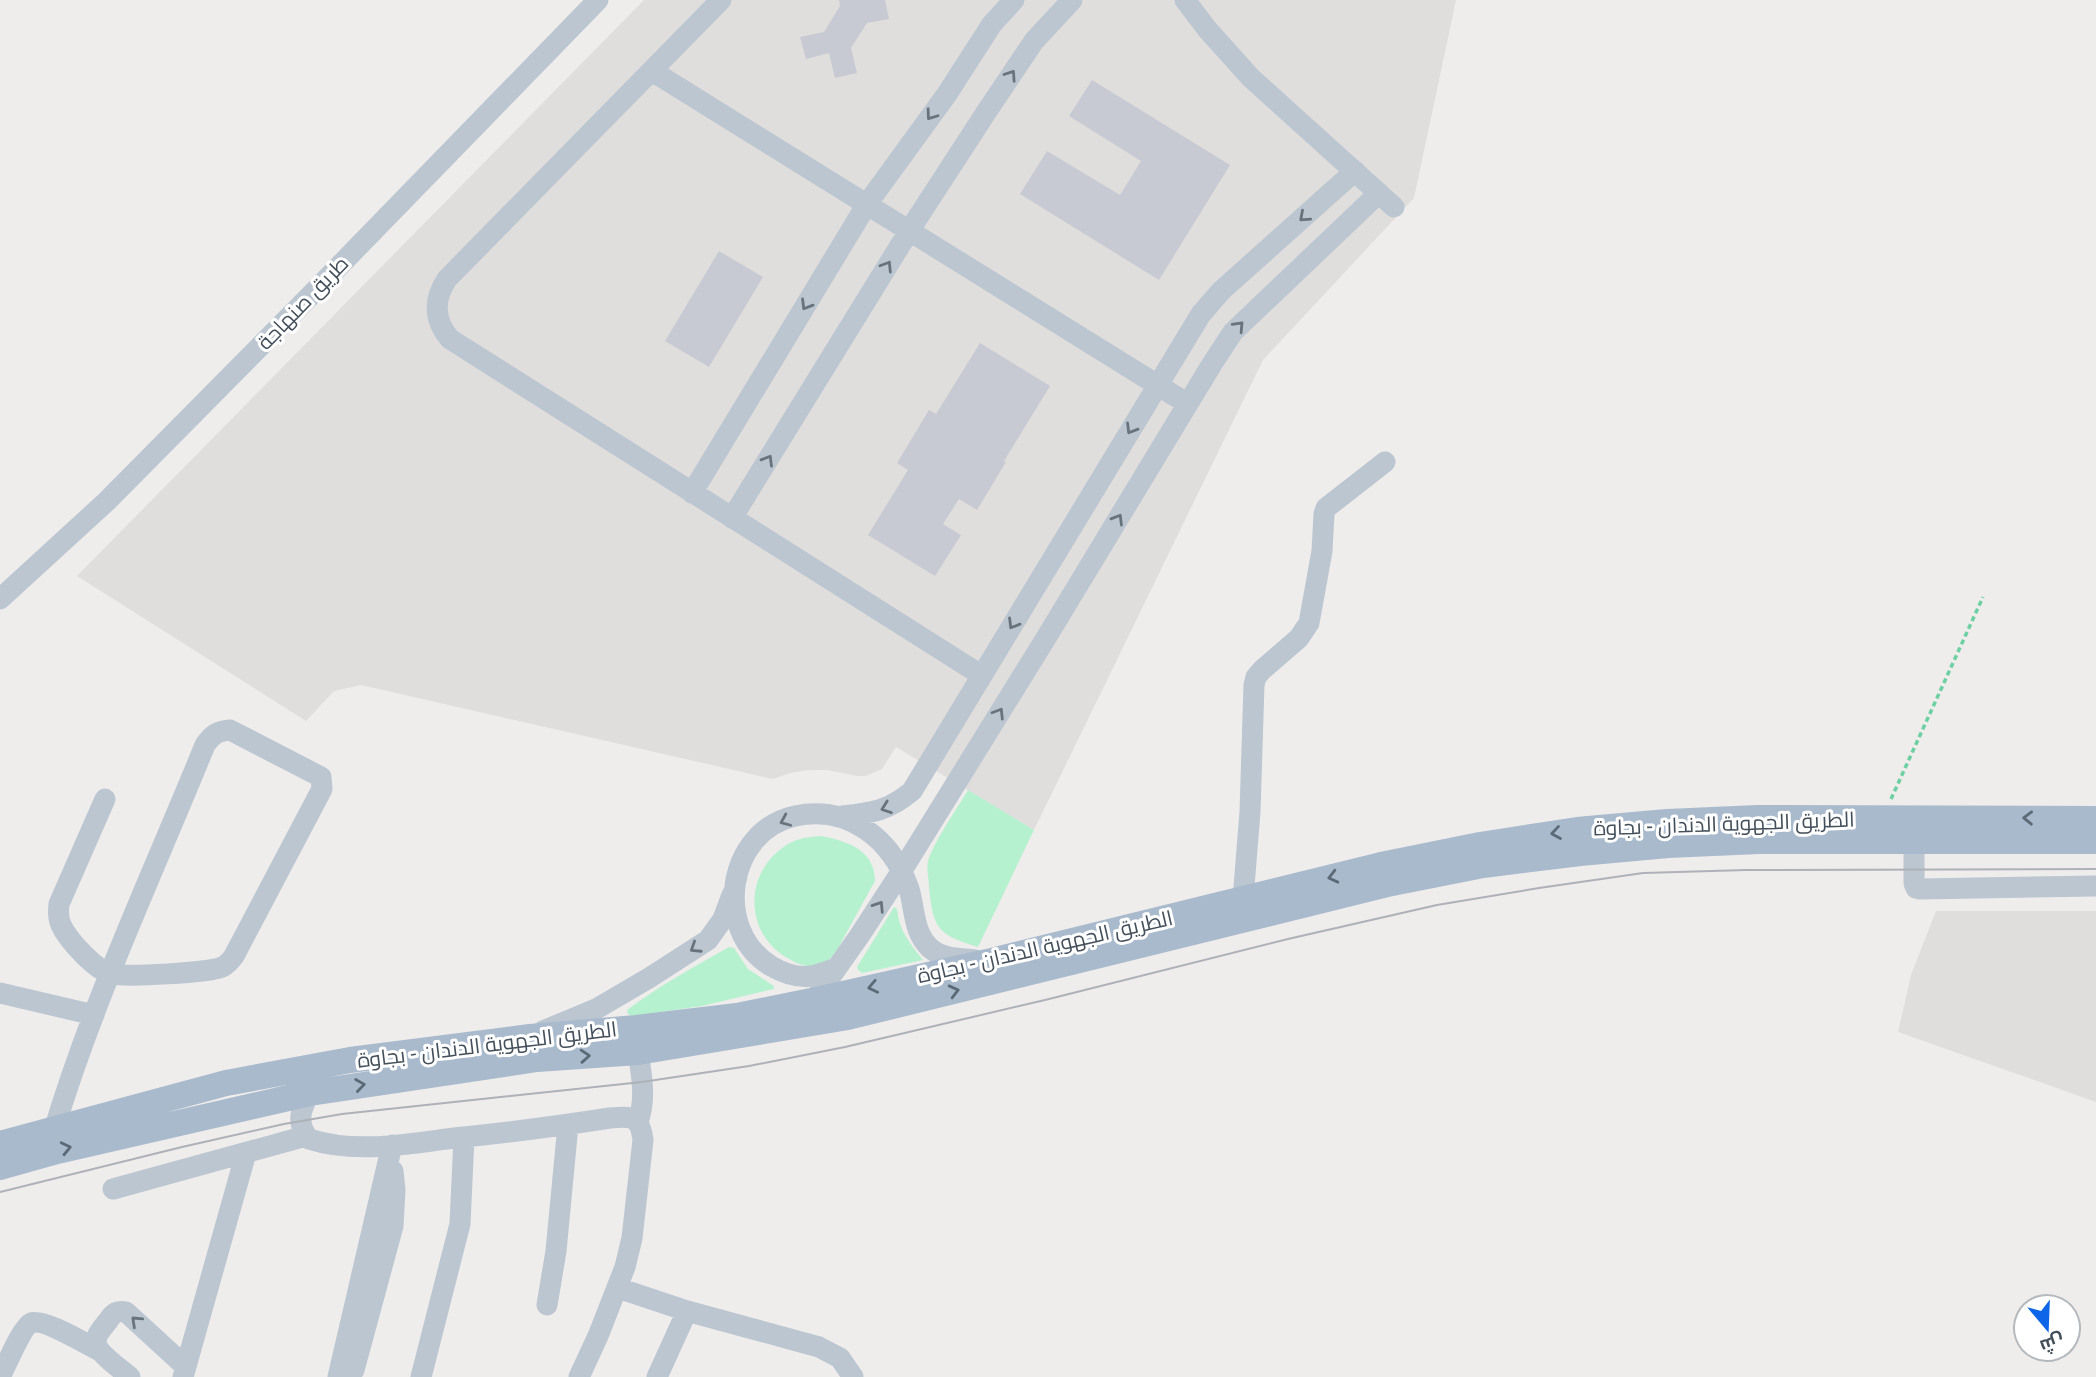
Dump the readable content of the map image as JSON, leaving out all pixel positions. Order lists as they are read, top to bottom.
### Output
{
  "streets": {
    "main road": ["الطريق الجهوية الدندان - بجاوة"],
    "street": ["طريق صنهاجة"]
  },
  "north": "bottom"
}
